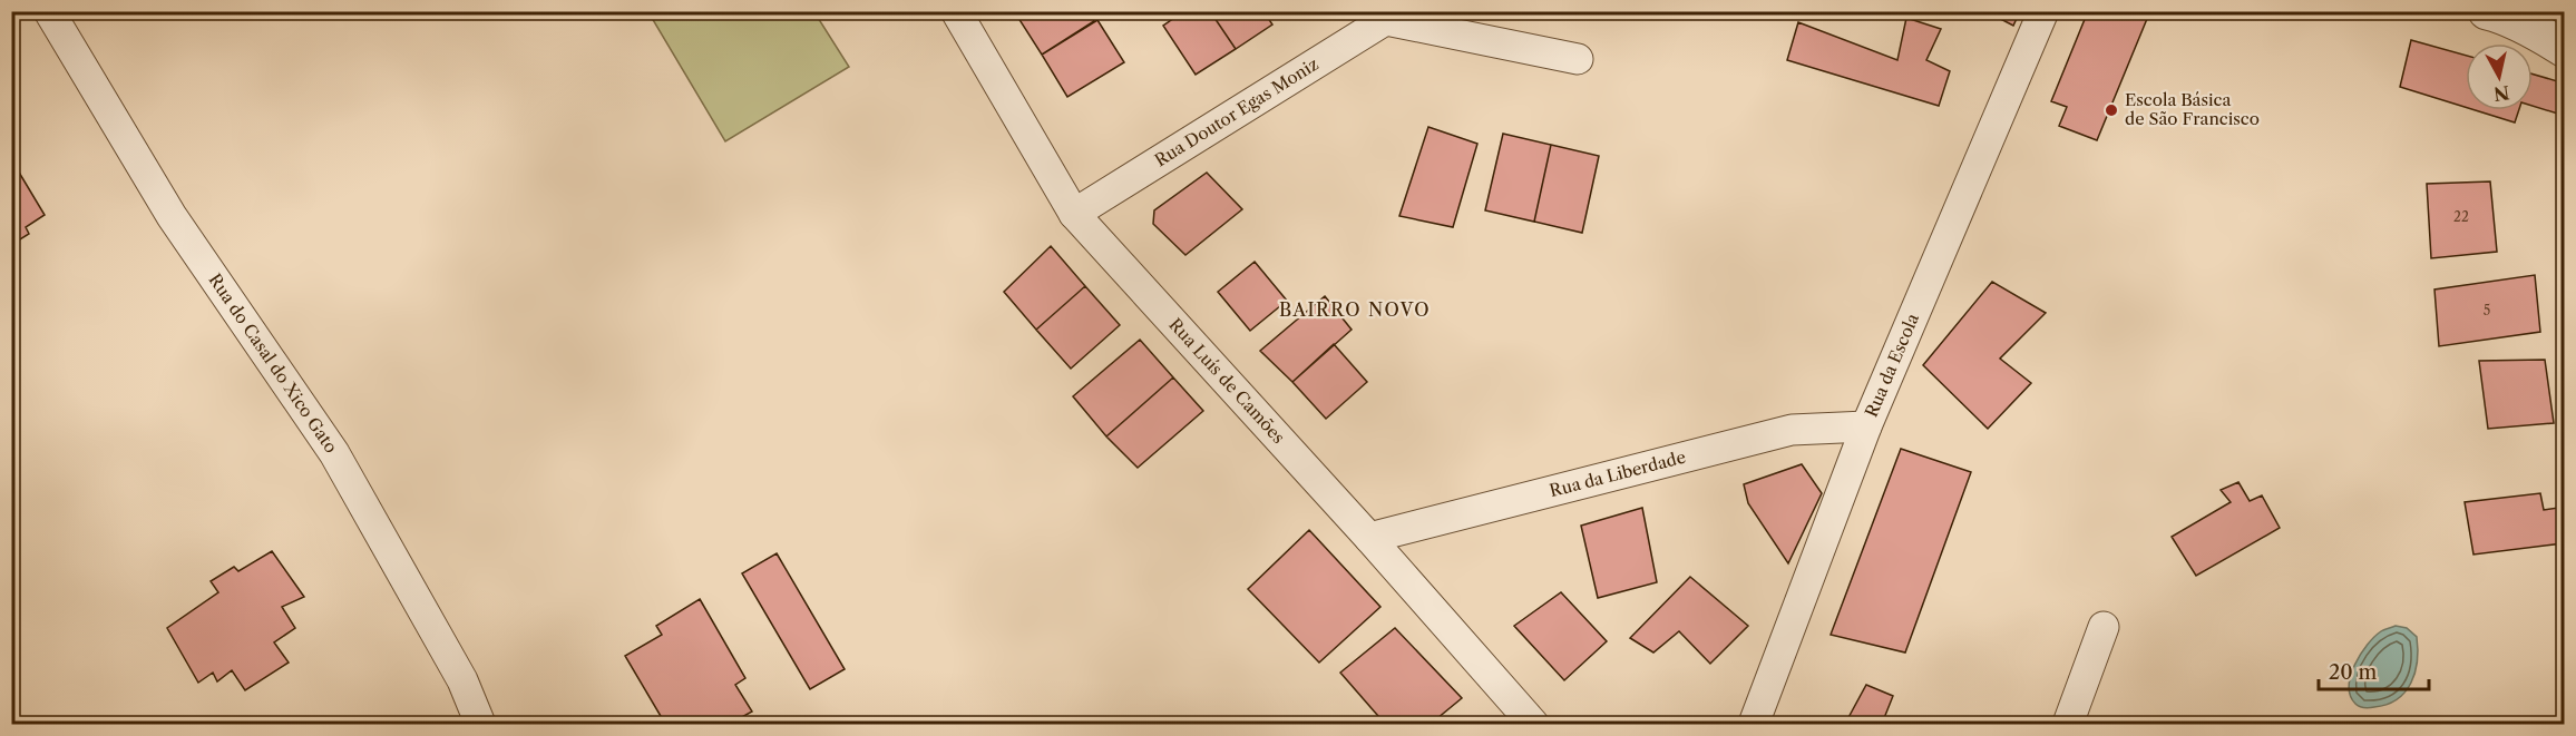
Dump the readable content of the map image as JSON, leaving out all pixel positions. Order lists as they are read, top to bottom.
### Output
{
  "streets": {
    "street": [
      "Rua Doutor Egas Moniz",
      "Rua do Casal do Xico Gato",
      "Rua da Escola",
      "Rua Luís de Camões",
      "Rua da Liberdade"
    ]
  },
  "crossings": [
    ["Rua Doutor Egas Moniz", "Rua Luís de Camões"],
    ["Rua da Escola", "Rua da Liberdade"],
    ["Rua Luís de Camões", "Rua da Liberdade"]
  ],
  "districts": ["BAIRRO NOVO"],
  "places": ["Escola Básica de São Francisco"],
  "house_numbers": ["22", "5"],
  "scale_bar": "20 m",
  "north": "bottom"
}
